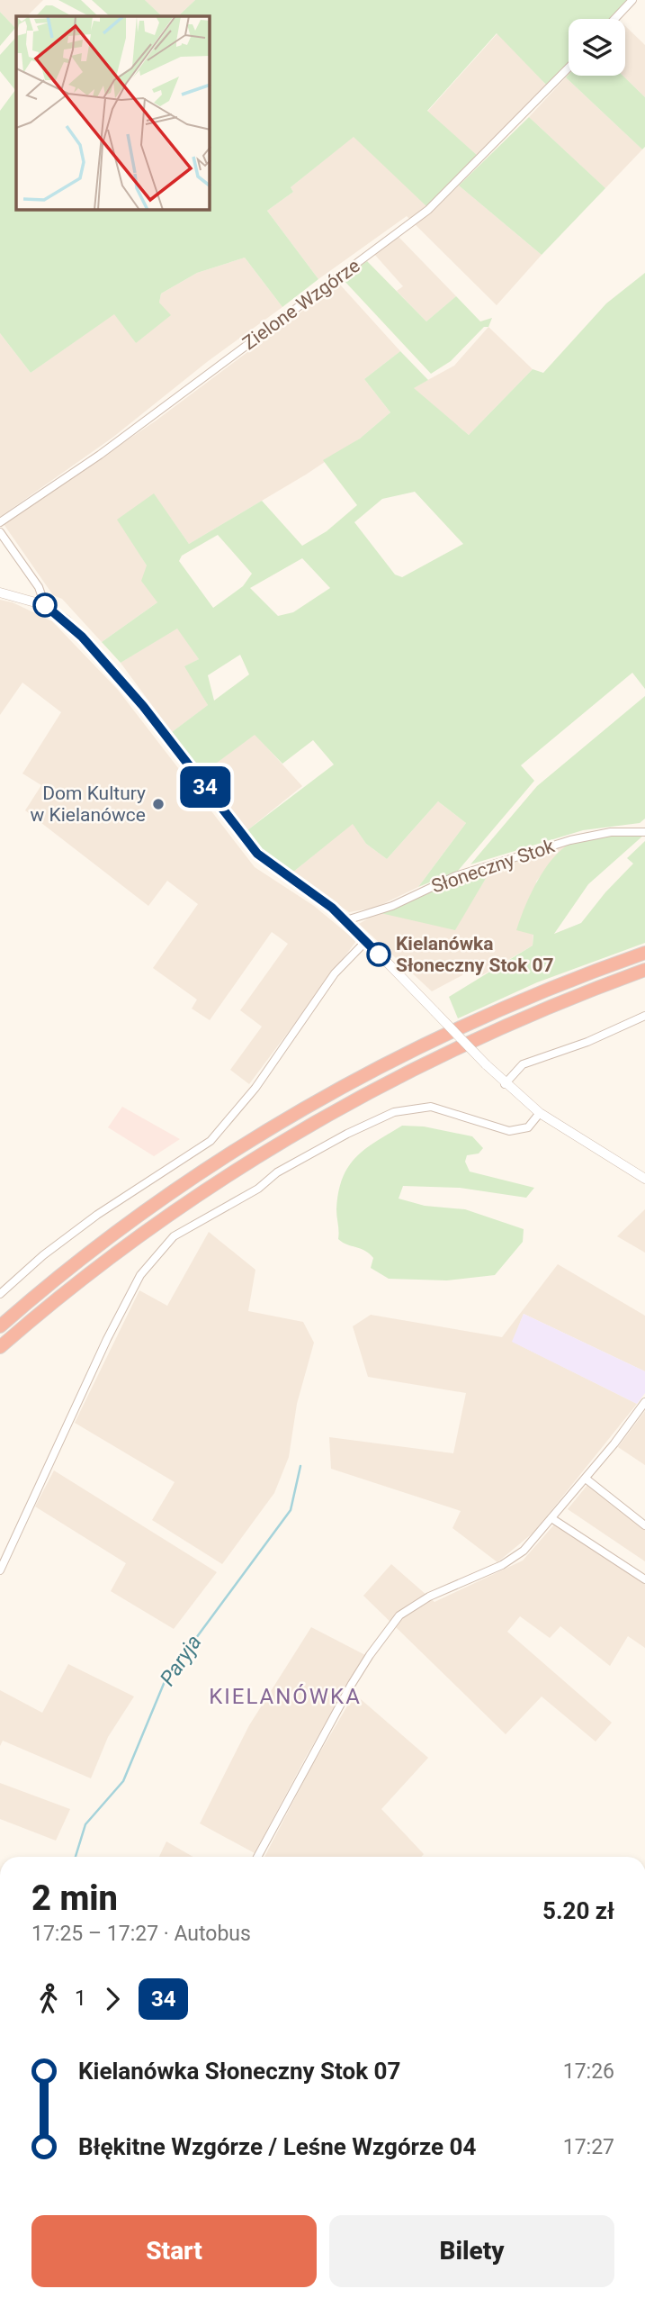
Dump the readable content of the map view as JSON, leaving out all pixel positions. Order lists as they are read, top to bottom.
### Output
{
  "streets": {
    "street": ["Zielone Wzgórze", "Słoneczny Stok"]
  },
  "districts": ["KIELANÓWKA"],
  "water": ["Paryja"],
  "places": ["Dom Kultury w Kielanówce", "Kielanówka Słoneczny Stok 07"],
  "lines": ["bus line 34"],
  "page": {
    "on_map": "34",
    "heading": ["2 min", "17:25 – 17:27 · Autobus", "5.20 zł"],
    "legs": ["1", "34"],
    "list": [
      {
        "name": "Kielanówka Słoneczny Stok 07",
        "value": "17:26"
      },
      {
        "name": "Błękitne Wzgórze / Leśne Wzgórze 04",
        "value": "17:27"
      }
    ],
    "buttons": ["Start", "Bilety"]
  }
}
